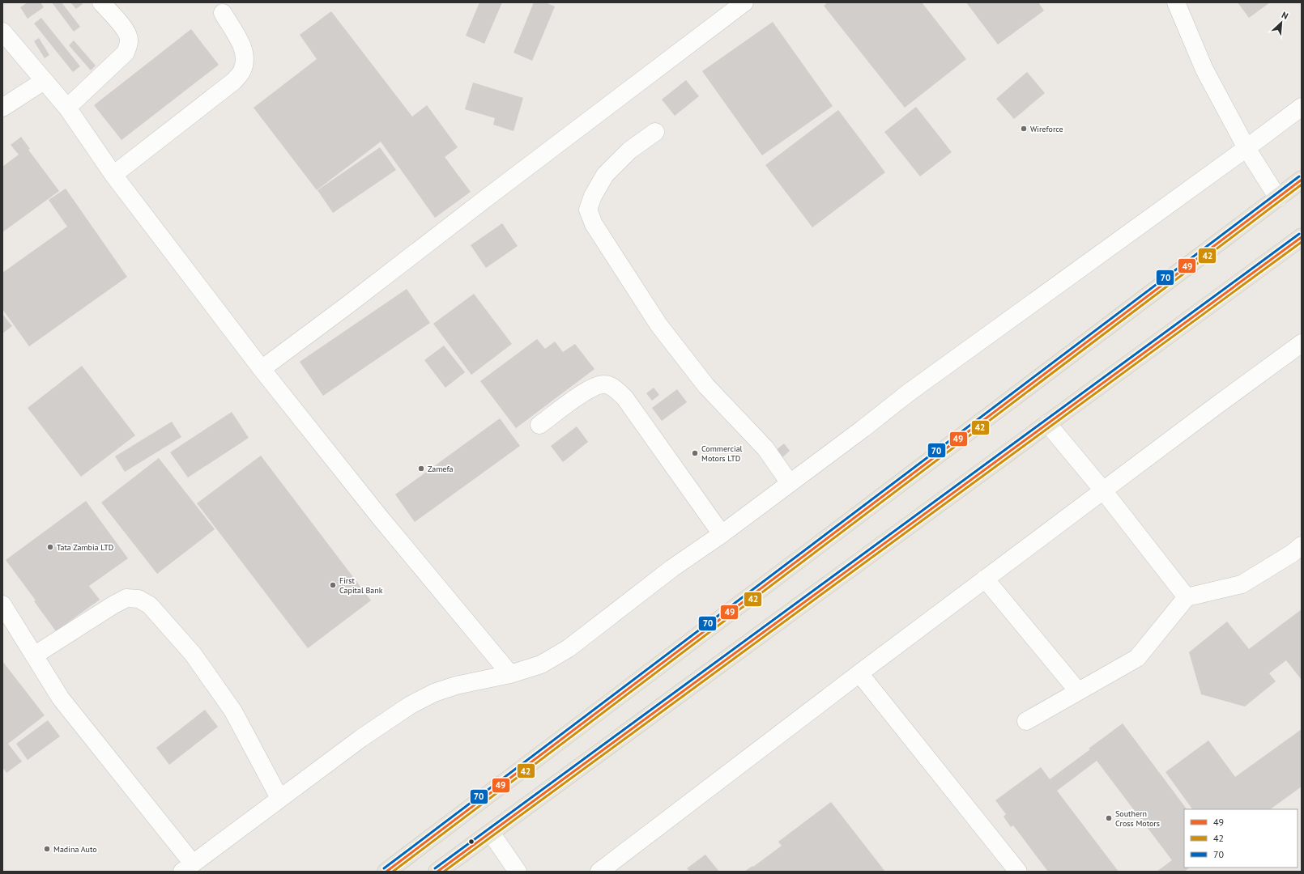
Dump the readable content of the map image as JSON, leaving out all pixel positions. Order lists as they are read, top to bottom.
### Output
{
  "places": [
    "Wireforce",
    "Commercial Motors LTD",
    "Zamefa",
    "Tata Zambia LTD",
    "First Capital Bank",
    "Southern Cross Motors",
    "Madina Auto"
  ],
  "lines": ["transit line 70", "transit line 49", "transit line 42"],
  "legend": ["49", "42", "70"],
  "north": "top right"
}
